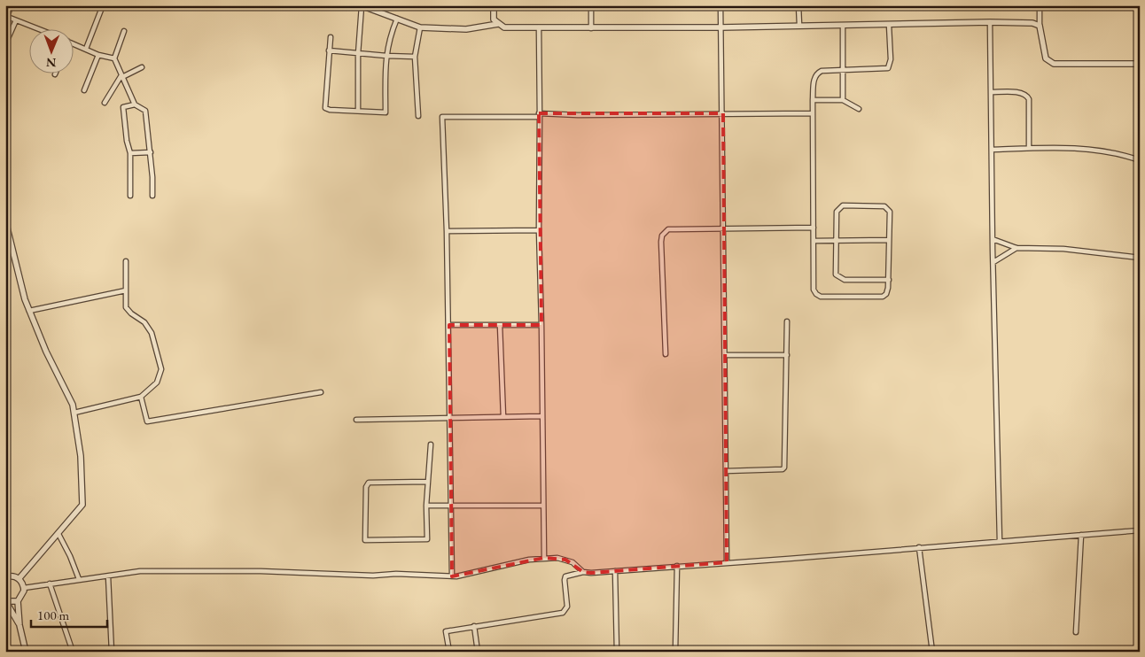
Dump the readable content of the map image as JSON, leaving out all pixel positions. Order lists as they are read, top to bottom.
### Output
{
  "scale_bar": "100 m",
  "north": "bottom"
}
